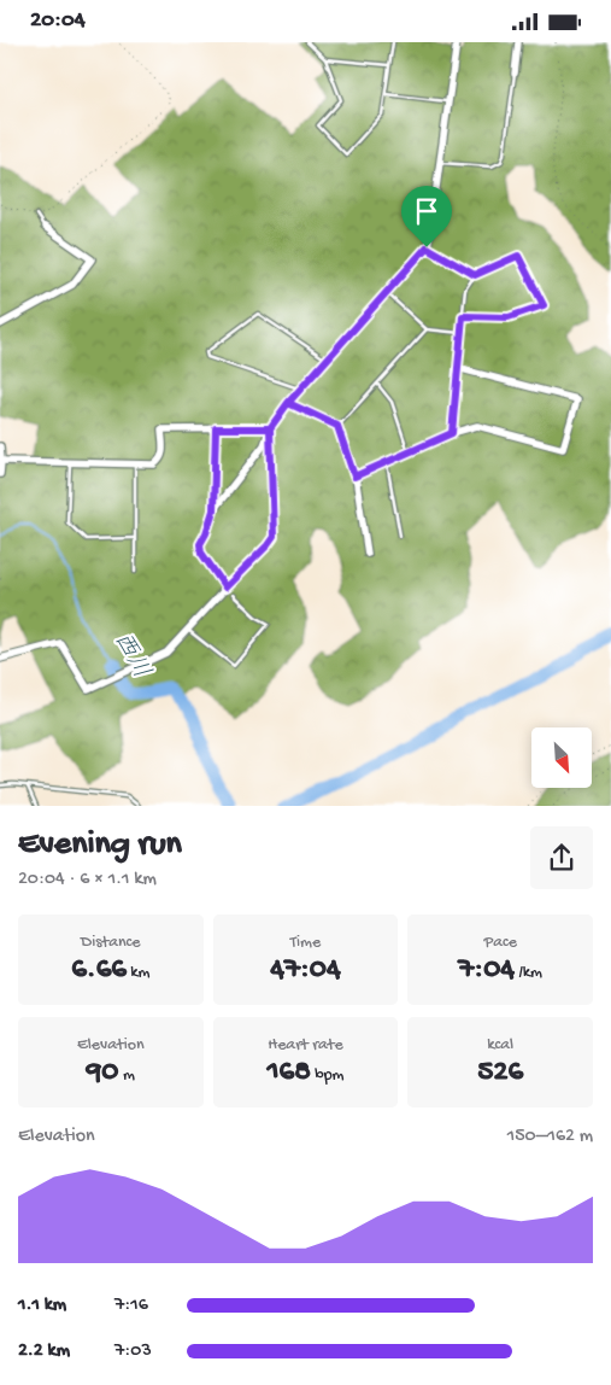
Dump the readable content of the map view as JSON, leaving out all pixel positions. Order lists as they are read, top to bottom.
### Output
{
  "water": ["西川"],
  "north": "bottom right",
  "page": {
    "status": "20:04",
    "heading": ["Evening run", "20:04 · 6 × 1.1 km"],
    "stats": [
      ["Distance", "6.66 km"],
      ["Time", "47:04"],
      ["Pace", "7:04 /km"],
      ["Elevation", "90 m"],
      ["Heart rate", "168 bpm"],
      ["kcal", "526"]
    ],
    "chart": ["Elevation", "150–162 m"],
    "list": [
      {
        "name": "1.1 km",
        "note": "7:16"
      },
      {
        "name": "2.2 km",
        "note": "7:03"
      }
    ]
  }
}
